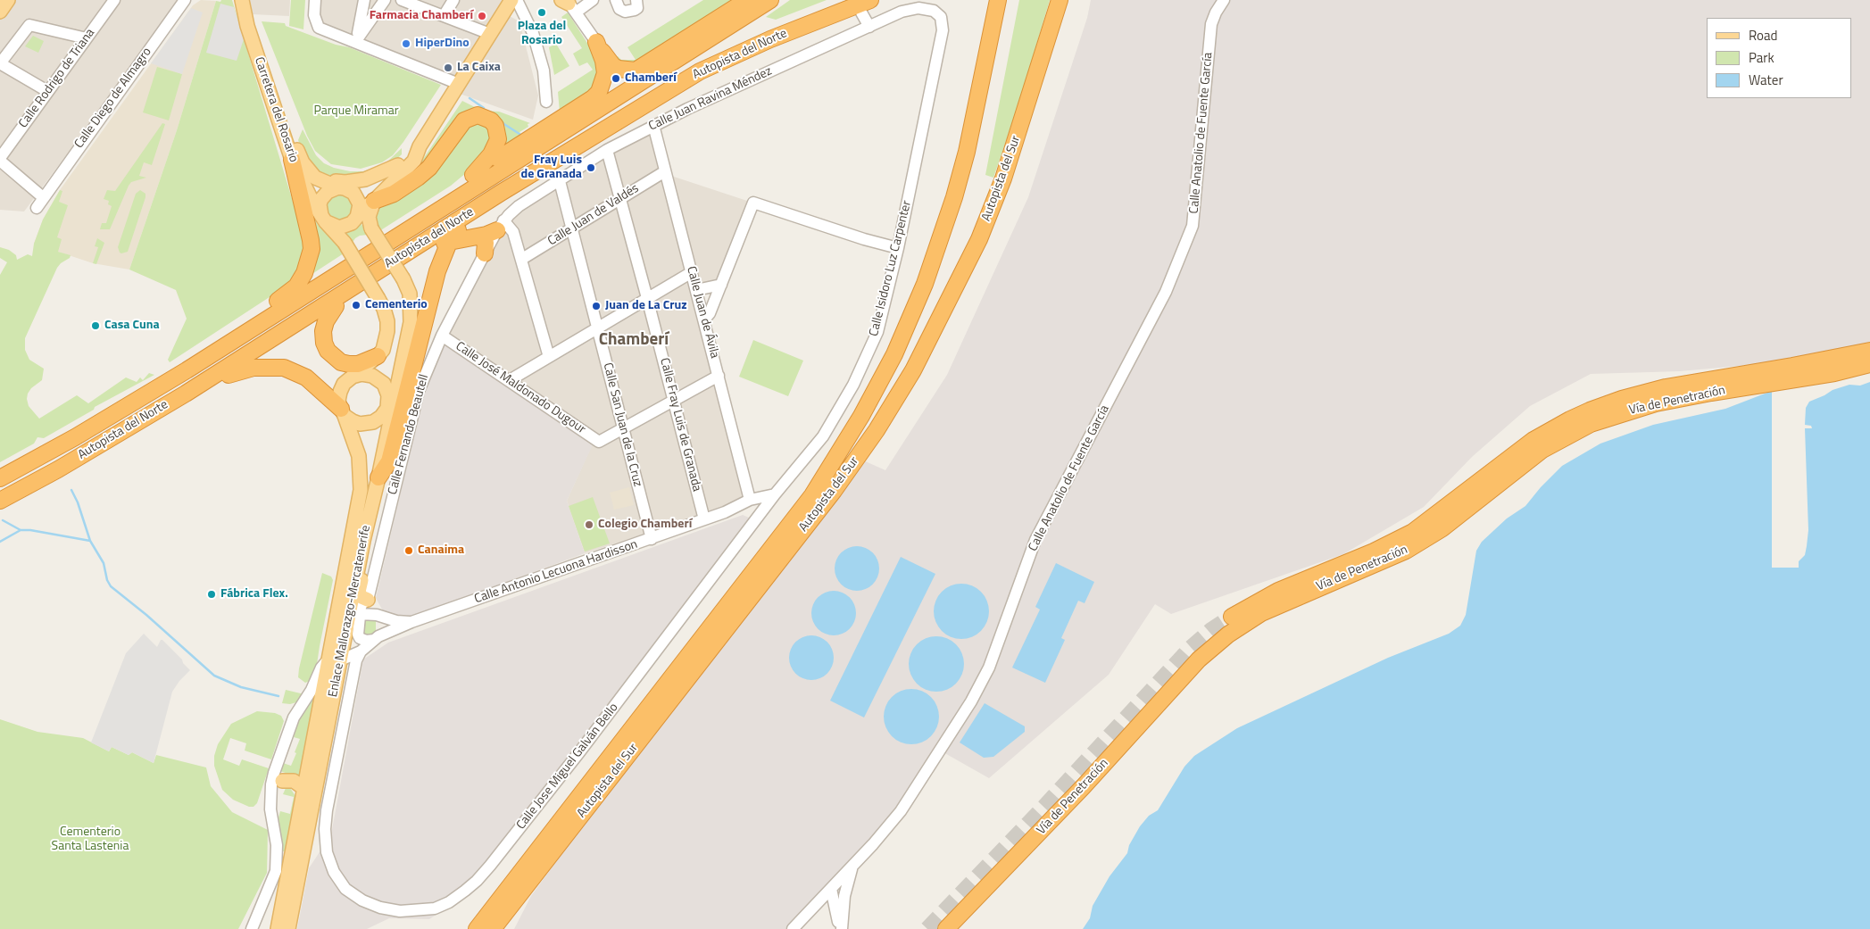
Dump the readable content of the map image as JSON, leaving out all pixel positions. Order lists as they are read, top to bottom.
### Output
{
  "streets": {
    "highway": ["Autopista del Norte", "Autopista del Sur", "Vía de Penetración"],
    "main road": ["Carretera del Rosario", "Enlace Mallorazgo-Mercatenerife"],
    "street": [
      "Calle Rodrigo de Triana",
      "Calle Diego de Almagro",
      "Calle Juan Ravina Méndez",
      "Calle Anatolio de Fuente García",
      "Calle Juan de Valdés",
      "Calle Isidoro Luz Carpenter",
      "Calle Juan de Ávila",
      "Calle José Maldonado Dugour",
      "Calle San Juan de la Cruz",
      "Calle Fray Luis de Granada",
      "Calle Fernando Beautell",
      "Calle Antonio Lecuona Hardisson",
      "Calle Jose Miguel Galván Bello"
    ]
  },
  "crossings": [
    ["Calle Juan Ravina Méndez", "Calle Isidoro Luz Carpenter"],
    ["Calle Juan Ravina Méndez", "Calle Juan de Ávila"],
    ["Calle Juan Ravina Méndez", "Calle San Juan de la Cruz"],
    ["Calle Juan Ravina Méndez", "Calle Fray Luis de Granada"],
    ["Calle Juan Ravina Méndez", "Calle Fernando Beautell"],
    ["Calle Juan de Valdés", "Calle Juan de Ávila"],
    ["Calle Juan de Valdés", "Calle San Juan de la Cruz"],
    ["Calle Juan de Valdés", "Calle Fray Luis de Granada"],
    ["Calle Isidoro Luz Carpenter", "Calle Antonio Lecuona Hardisson"],
    ["Calle Isidoro Luz Carpenter", "Calle Jose Miguel Galván Bello"],
    ["Calle Juan de Ávila", "Calle Antonio Lecuona Hardisson"],
    ["Calle Juan de Ávila", "Calle Jose Miguel Galván Bello"],
    ["Calle José Maldonado Dugour", "Calle San Juan de la Cruz"],
    ["Calle José Maldonado Dugour", "Calle Fernando Beautell"],
    ["Calle San Juan de la Cruz", "Calle Antonio Lecuona Hardisson"],
    ["Calle Fray Luis de Granada", "Calle Antonio Lecuona Hardisson"],
    ["Calle Fernando Beautell", "Calle Antonio Lecuona Hardisson"],
    ["Calle Antonio Lecuona Hardisson", "Calle Jose Miguel Galván Bello"]
  ],
  "districts": ["Chamberí"],
  "parks": ["Parque Miramar", "Cementerio Santa Lastenia"],
  "places": [
    "Plaza del Rosario",
    "Farmacia Chamberí",
    "HiperDino",
    "La Caixa",
    "Chamberí",
    "Fray Luis de Granada",
    "Cementerio",
    "Juan de La Cruz",
    "Casa Cuna",
    "Colegio Chamberí",
    "Canaima",
    "Fábrica Flex."
  ],
  "legend": ["Road", "Park", "Water"]
}
